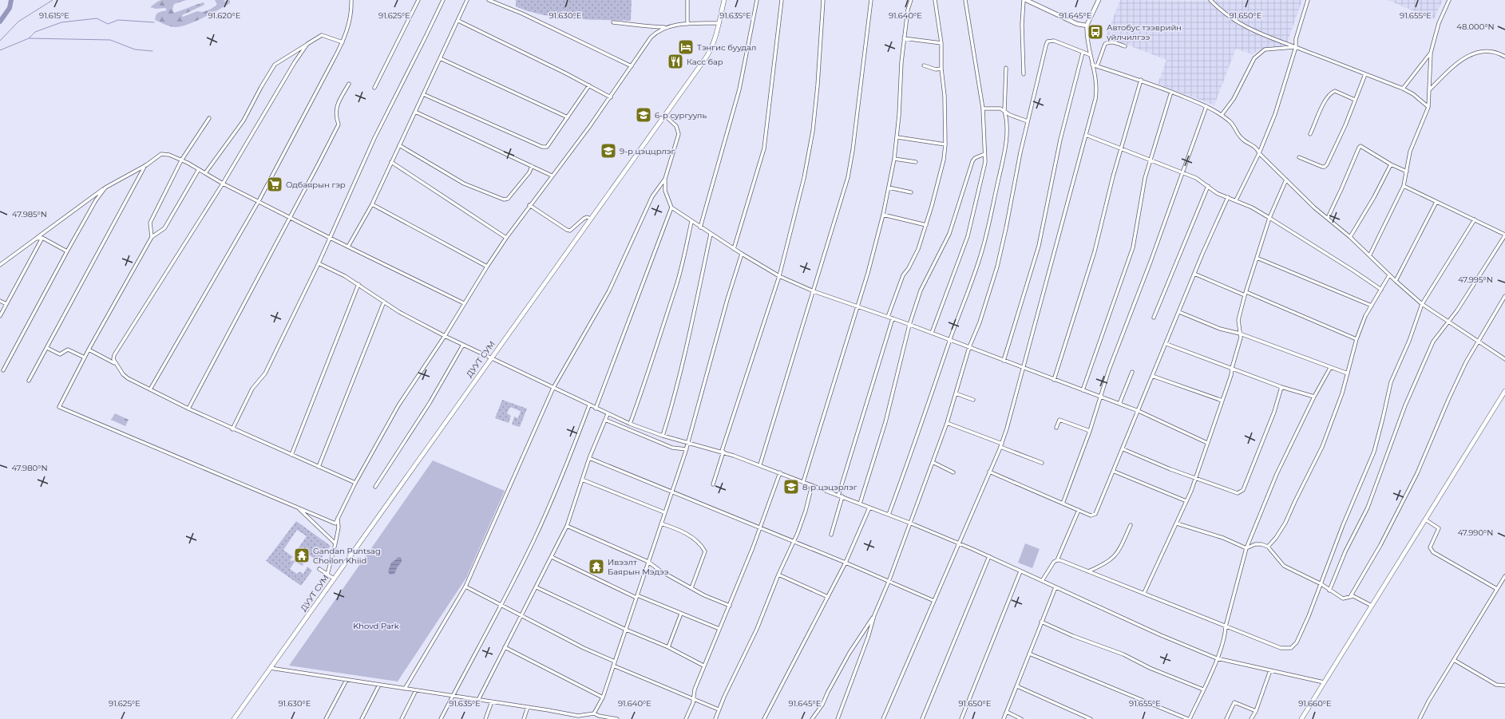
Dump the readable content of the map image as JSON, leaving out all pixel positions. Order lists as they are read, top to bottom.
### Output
{
  "streets": {
    "main road": ["ДУУТ СУМ"]
  },
  "parks": ["Khovd Park"],
  "places": {
    "bus stop": ["Автобус тээврийн үйлчилгээ"],
    "hotel": ["Тэнгис буудал"],
    "restaurant": ["Касс бар"],
    "school or university": ["6-р сургууль", "9-р цэццрлэг", "8-р цэцэрлэг"],
    "supermarket": ["Одбаярын гэр"],
    "temple": ["Gandan Puntsag Choilon Khiid", "Ивээлт Баярын Мэдээ"]
  },
  "coordinates": [
    "91.615°E",
    "91.620°E",
    "91.625°E",
    "91.630°E",
    "91.635°E",
    "91.640°E",
    "91.645°E",
    "91.650°E",
    "91.655°E",
    "48.000°N",
    "47.985°N",
    "47.995°N",
    "47.980°N",
    "47.990°N",
    "91.660°E"
  ]
}
